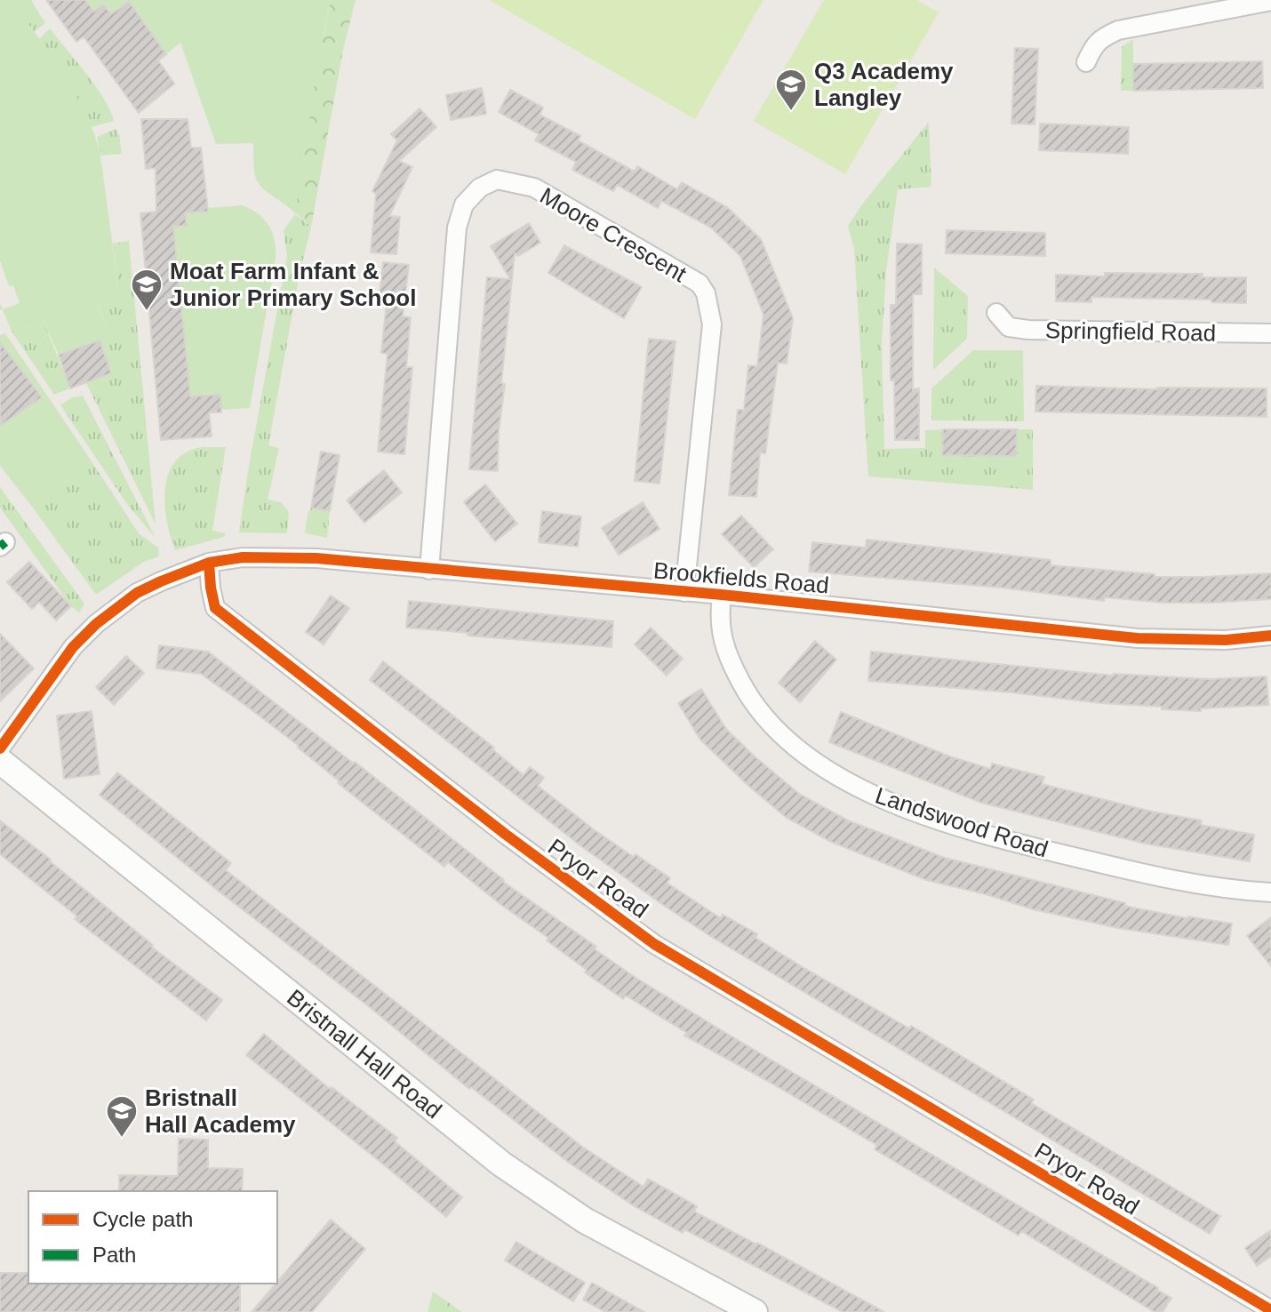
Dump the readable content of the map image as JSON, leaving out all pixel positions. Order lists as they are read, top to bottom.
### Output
{
  "streets": {
    "street": [
      "Moore Crescent",
      "Springfield Road",
      "Brookfields Road",
      "Landswood Road",
      "Pryor Road",
      "Bristnall Hall Road"
    ]
  },
  "crossings": [
    ["Moore Crescent", "Brookfields Road"],
    ["Brookfields Road", "Landswood Road"],
    ["Brookfields Road", "Pryor Road"]
  ],
  "places": {
    "school or university": ["Q3 Academy Langley", "Moat Farm Infant & Junior Primary School", "Bristnall Hall Academy"]
  },
  "legend": ["Cycle path", "Path"]
}
